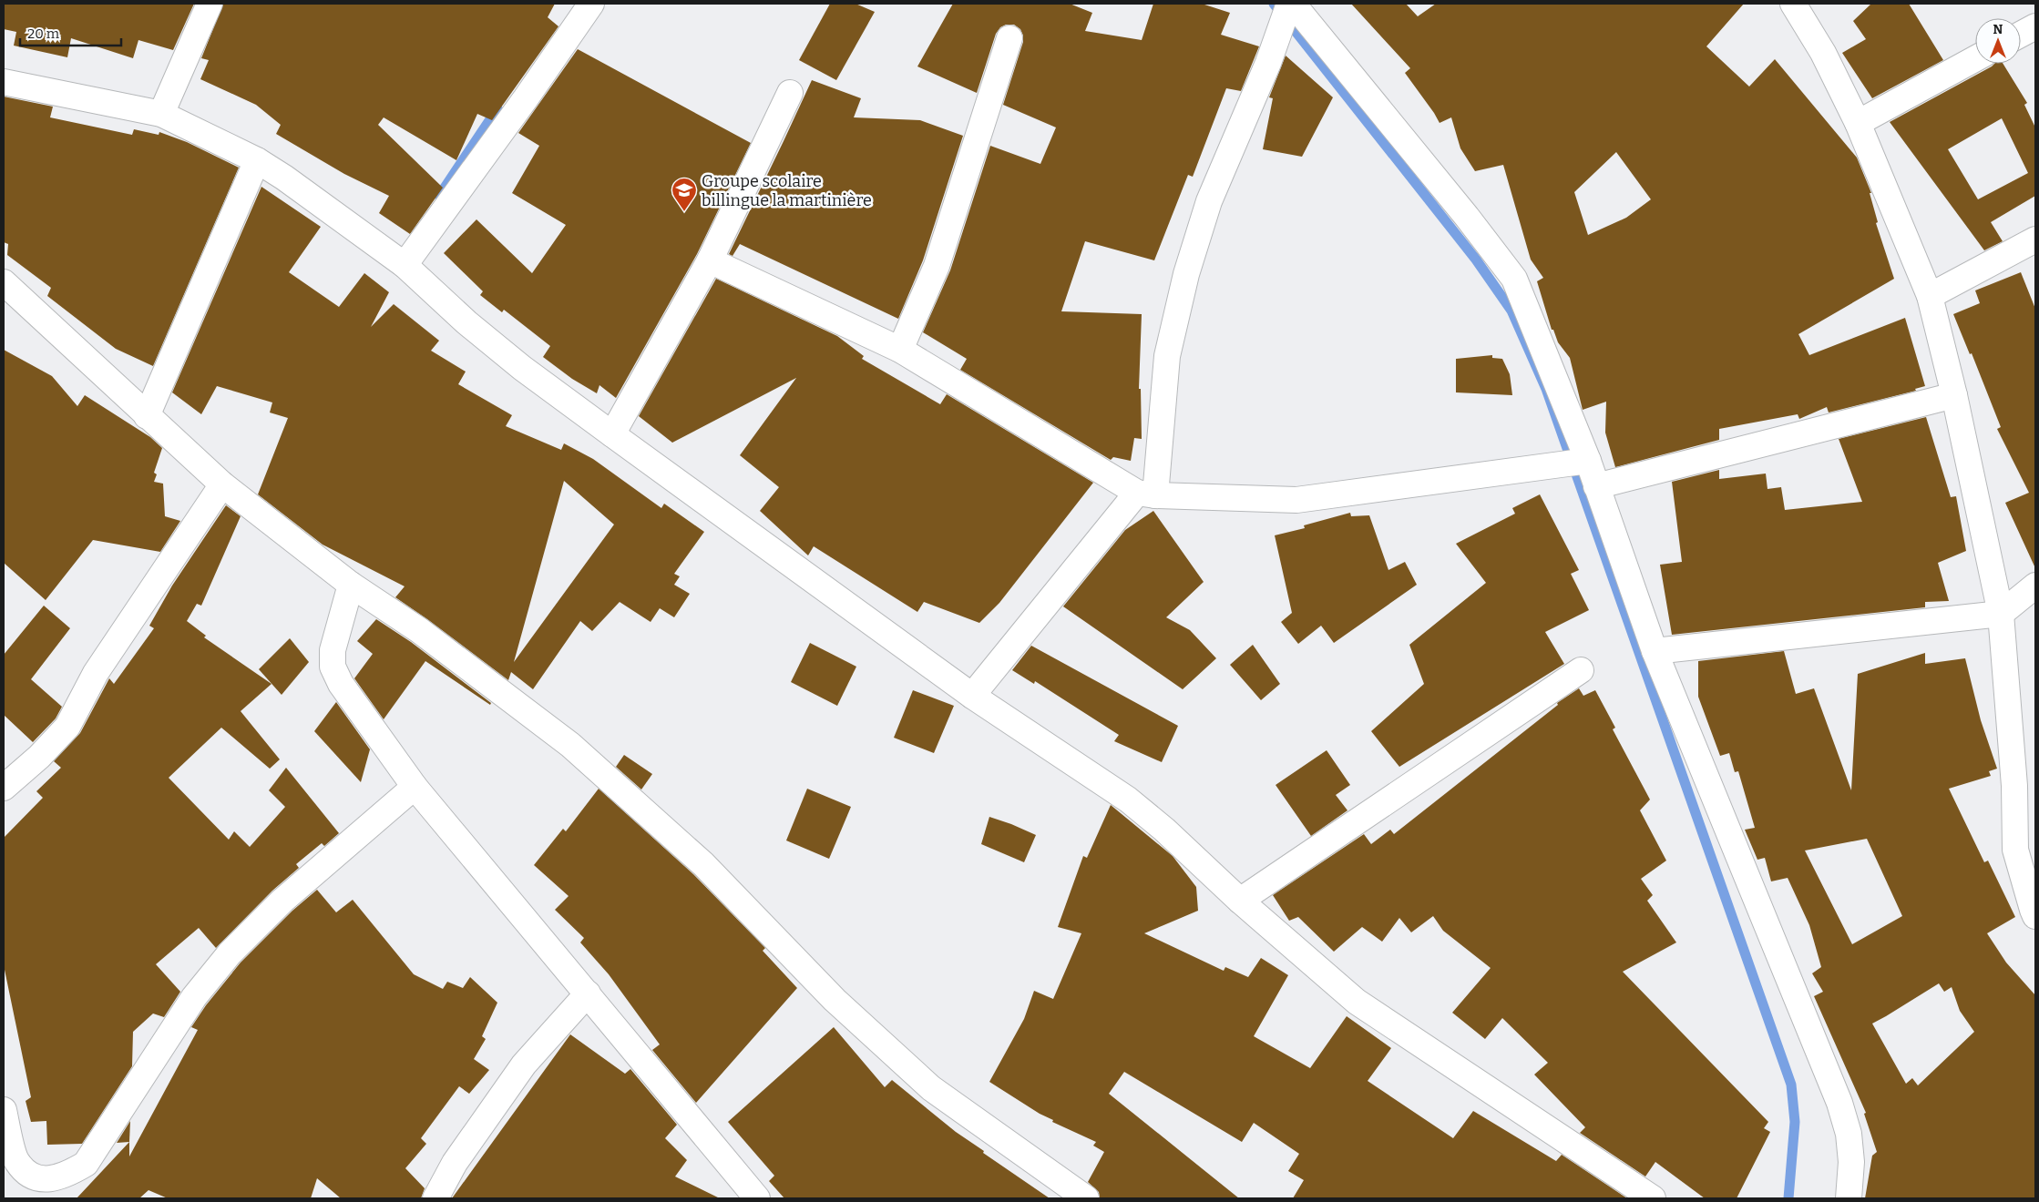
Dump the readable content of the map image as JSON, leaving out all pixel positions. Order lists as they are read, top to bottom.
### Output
{
  "places": {
    "school or university": ["Groupe scolaire billingue la martinière"]
  },
  "scale_bar": "20 m",
  "north": "top"
}
